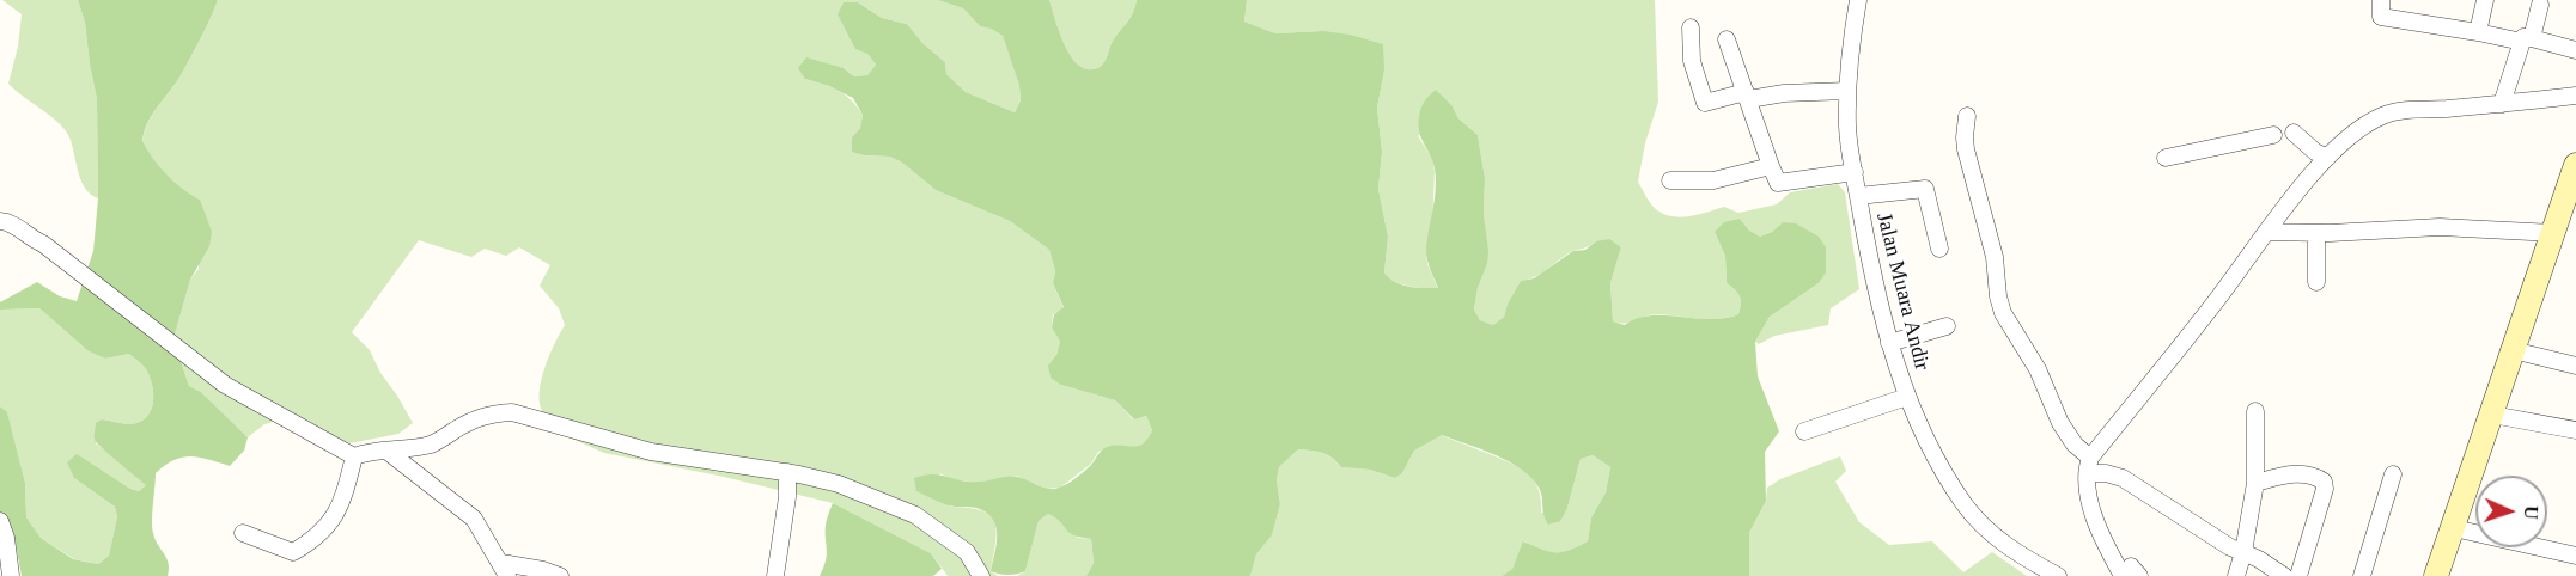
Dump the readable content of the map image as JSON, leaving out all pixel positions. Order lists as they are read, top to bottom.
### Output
{
  "streets": {
    "street": ["Jalan Muara Andir"]
  },
  "north": "right"
}
